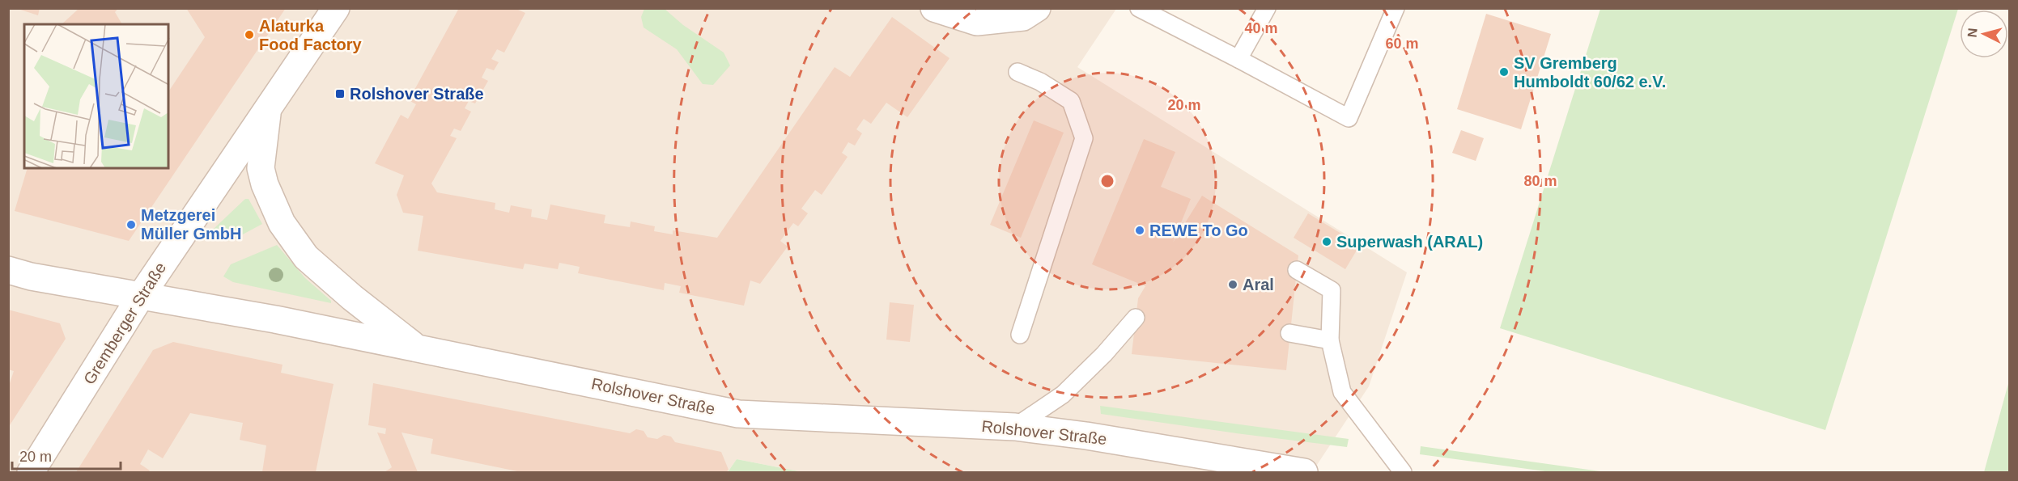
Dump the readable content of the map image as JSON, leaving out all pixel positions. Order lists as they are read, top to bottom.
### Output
{
  "streets": {
    "street": ["Gremberger Straße", "Rolshover Straße"]
  },
  "crossings": [
    ["Gremberger Straße", "Rolshover Straße"]
  ],
  "places": {
    "other": [
      "Alaturka Food Factory",
      "SV Gremberg Humboldt 60/62 e.V.",
      "Metzgerei Müller GmbH",
      "REWE To Go",
      "Superwash (ARAL)",
      "Aral"
    ],
    "transit": ["Rolshover Straße"]
  },
  "scale_bar": "20 m",
  "north": "left",
  "rings": [
    "40 m",
    "60 m",
    "20 m",
    "80 m"
  ]
}
